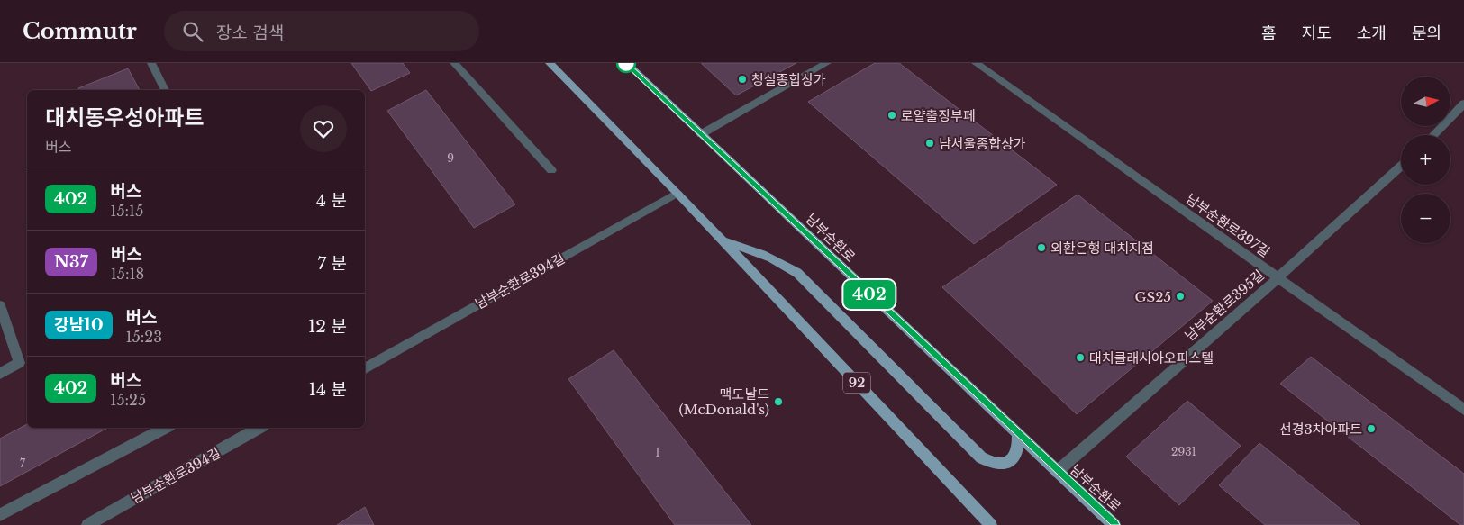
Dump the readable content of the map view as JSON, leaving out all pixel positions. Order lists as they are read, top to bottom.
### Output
{
  "streets": {
    "main road": ["남부순환로", "92"],
    "street": ["남부순환로397길", "남부순환로394길", "남부순환로395길"]
  },
  "crossings": [
    ["남부순환로397길", "남부순환로395길"],
    ["남부순환로", "남부순환로395길"],
    ["남부순환로394길", "92"]
  ],
  "places": [
    "청실종합상가",
    "로얄출장부페",
    "남서울종합상가",
    "외환은행 대치지점",
    "GS25",
    "대치클래시아오피스텔",
    "맥도날드 (McDonald's)",
    "선경3차아파트"
  ],
  "lines": ["bus line 402"],
  "house_numbers": [
    "9",
    "2931",
    "1",
    "7"
  ],
  "north": "right",
  "page": {
    "header": "Commutr",
    "search": "장소 검색",
    "nav": [
      "홈",
      "지도",
      "소개",
      "문의"
    ],
    "on_map": "402",
    "map_buttons": ["+", "−"],
    "heading": ["대치동우성아파트", "버스"],
    "list": [
      {
        "mark": "402",
        "name": "버스",
        "note": "15:15",
        "value": "4 분"
      },
      {
        "mark": "N37",
        "name": "버스",
        "note": "15:18",
        "value": "7 분"
      },
      {
        "mark": "강남10",
        "name": "버스",
        "note": "15:23",
        "value": "12 분"
      },
      {
        "mark": "402",
        "name": "버스",
        "note": "15:25",
        "value": "14 분"
      }
    ]
  }
}
